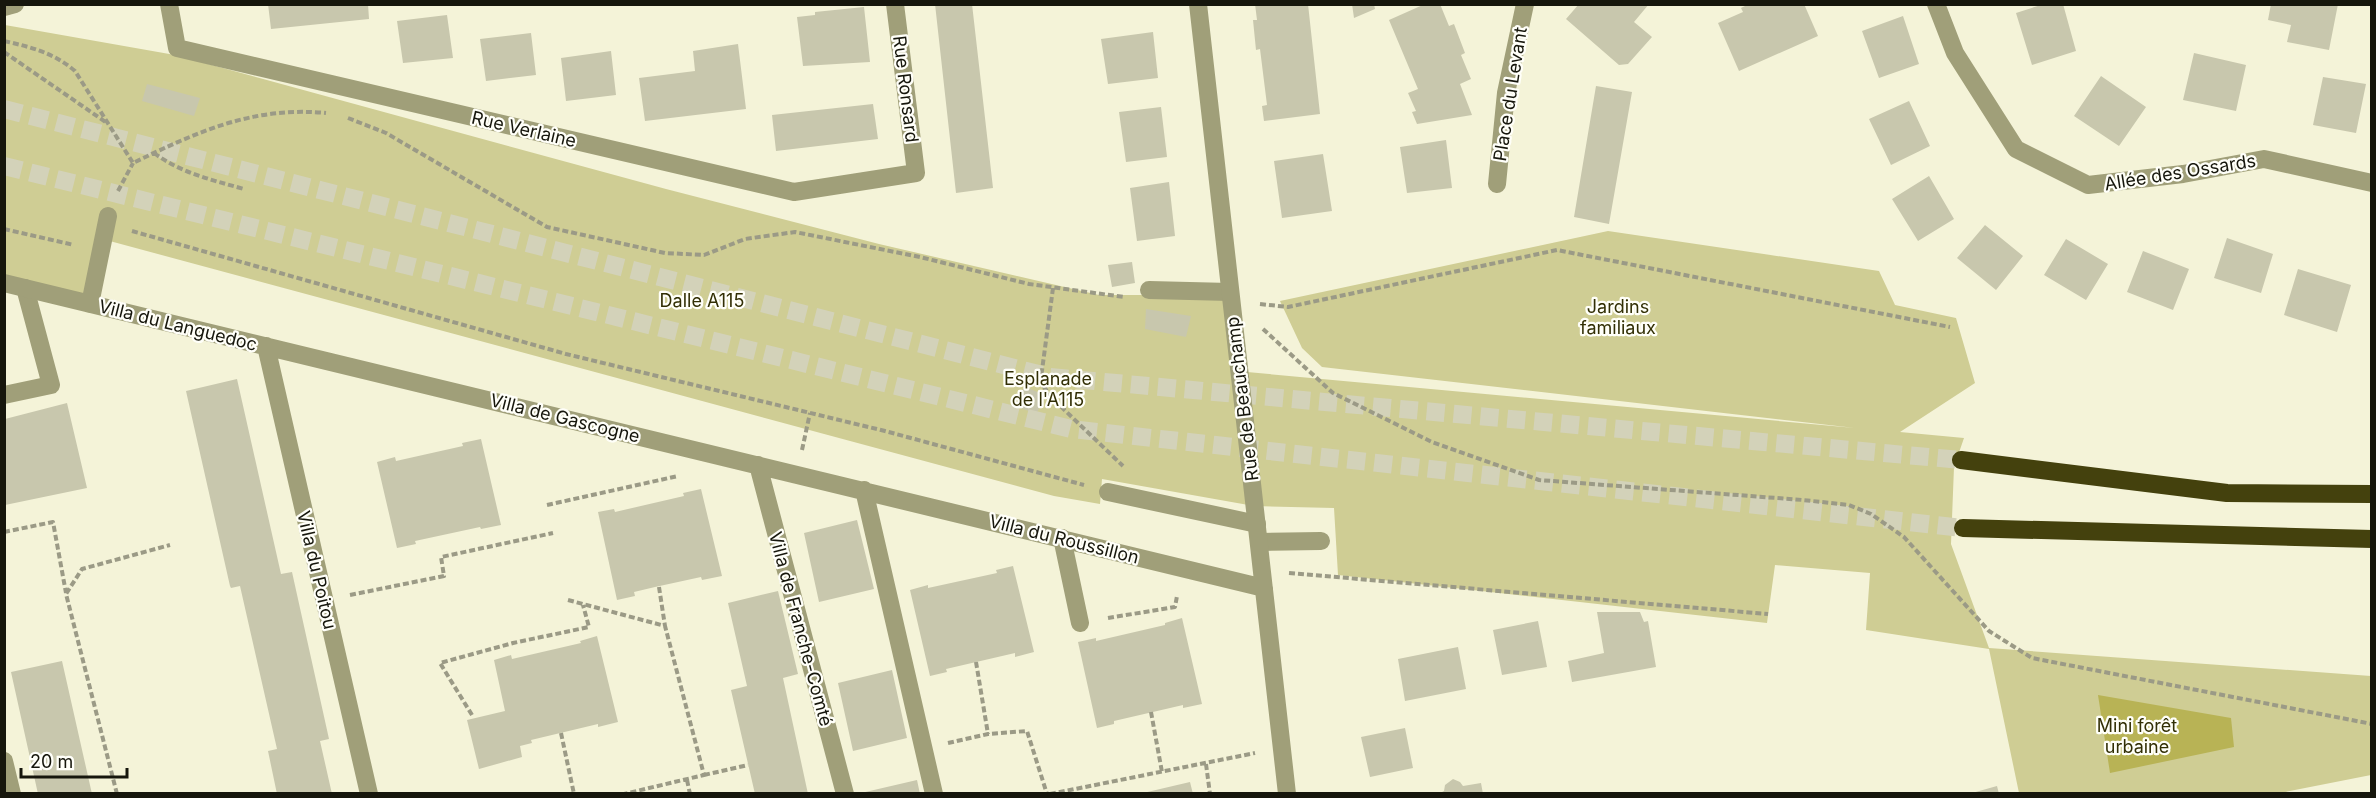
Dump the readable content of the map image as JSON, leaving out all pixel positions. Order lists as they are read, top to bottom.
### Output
{
  "streets": {
    "street": [
      "Rue Ronsard",
      "Place du Levant",
      "Rue Verlaine",
      "Allée des Ossards",
      "Villa du Languedoc",
      "Rue de Beauchamp",
      "Villa de Gascogne",
      "Villa du Roussillon",
      "Villa du Poitou",
      "Villa de Franche-Comté"
    ]
  },
  "crossings": [
    ["Rue Ronsard", "Rue Verlaine"],
    ["Villa du Languedoc", "Villa de Gascogne"],
    ["Villa du Languedoc", "Villa du Poitou"],
    ["Rue de Beauchamp", "Villa du Roussillon"],
    ["Villa de Gascogne", "Villa du Roussillon"],
    ["Villa de Gascogne", "Villa du Poitou"],
    ["Villa de Gascogne", "Villa de Franche-Comté"]
  ],
  "parks": [
    "Dalle A115",
    "Jardins familiaux",
    "Esplanade de l'A115",
    "Mini forêt urbaine"
  ],
  "scale_bar": "20 m"
}
